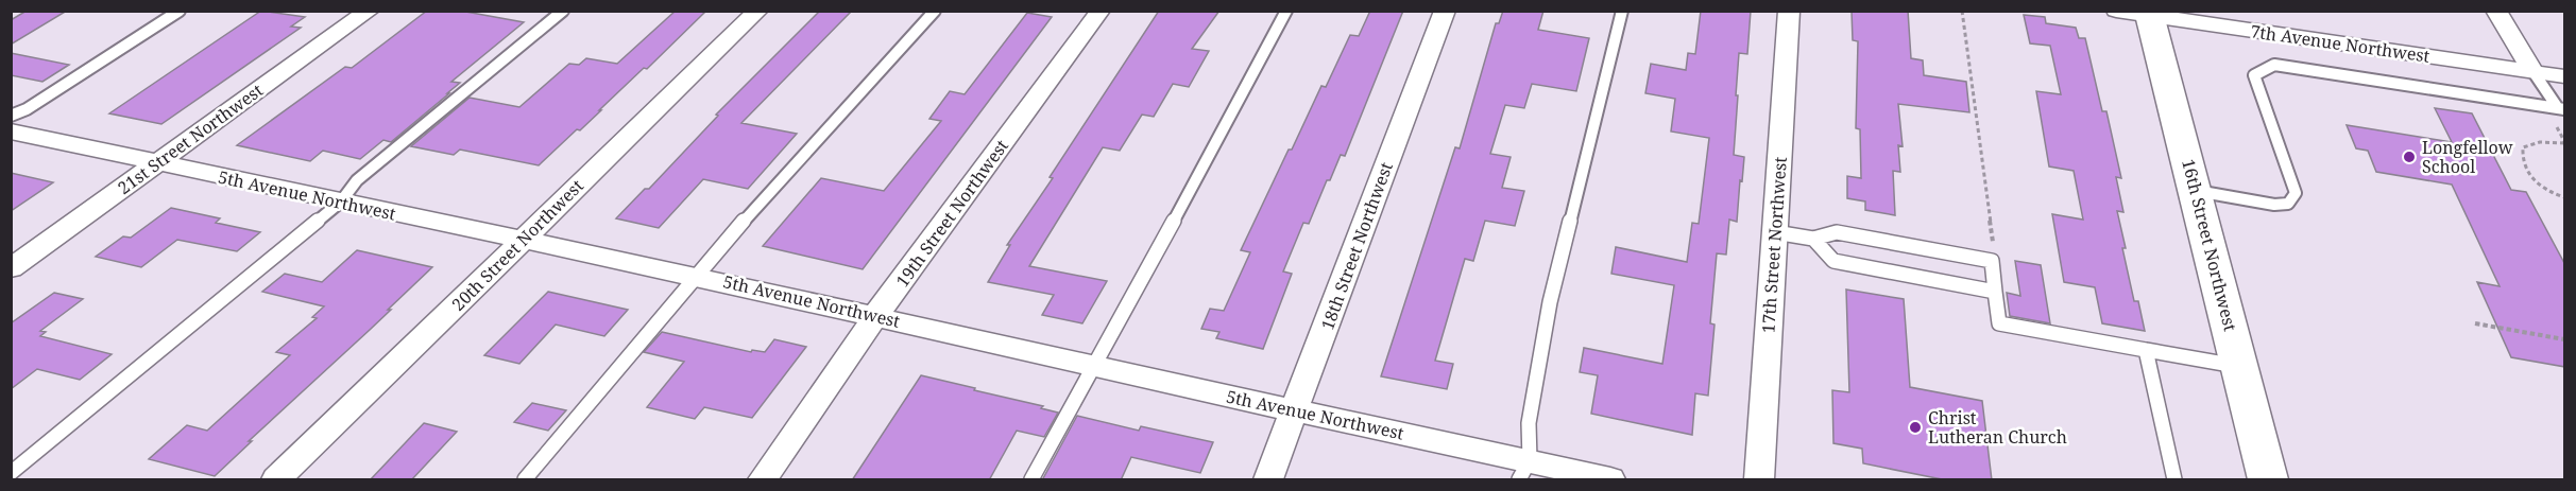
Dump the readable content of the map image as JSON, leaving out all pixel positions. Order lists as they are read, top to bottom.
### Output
{
  "streets": {
    "street": [
      "7th Avenue Northwest",
      "21st Street Northwest",
      "5th Avenue Northwest",
      "19th Street Northwest",
      "20th Street Northwest",
      "17th Street Northwest",
      "16th Street Northwest",
      "18th Street Northwest"
    ]
  },
  "crossings": [
    ["7th Avenue Northwest", "16th Street Northwest"],
    ["21st Street Northwest", "5th Avenue Northwest"],
    ["5th Avenue Northwest", "19th Street Northwest"],
    ["5th Avenue Northwest", "20th Street Northwest"],
    ["5th Avenue Northwest", "18th Street Northwest"]
  ],
  "places": ["Longfellow School", "Christ Lutheran Church"]
}
